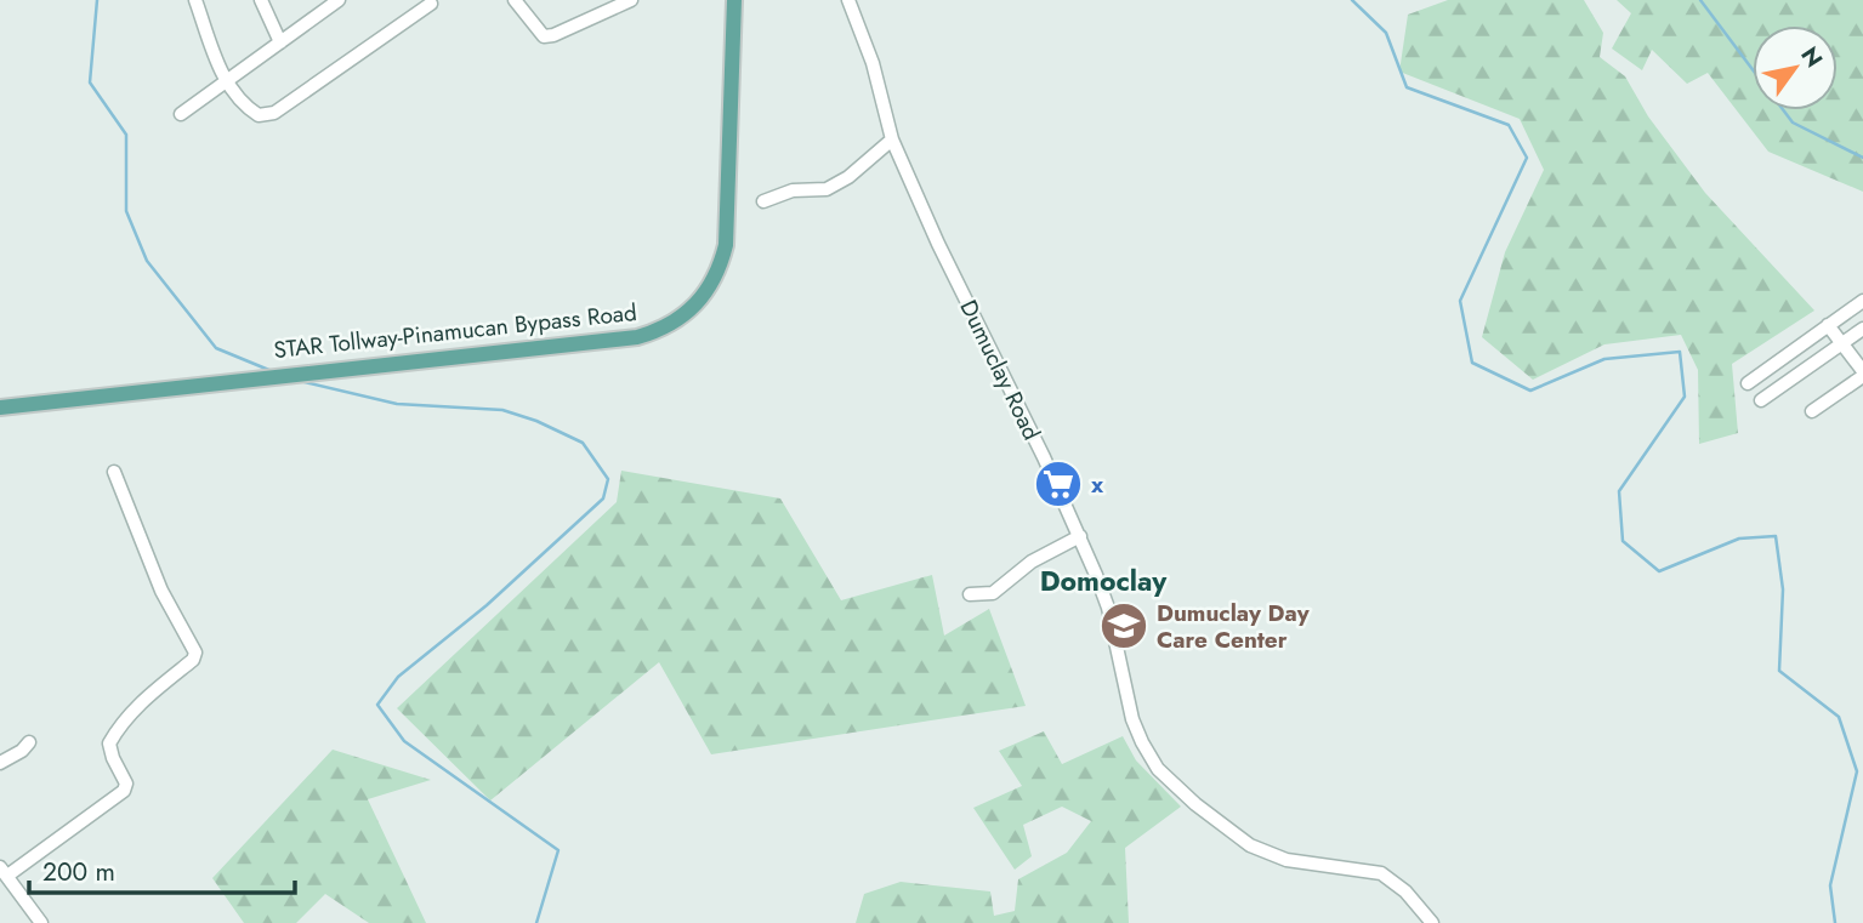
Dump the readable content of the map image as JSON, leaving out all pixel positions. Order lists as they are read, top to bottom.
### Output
{
  "streets": {
    "main road": ["STAR Tollway-Pinamucan Bypass Road"],
    "street": ["Dumuclay Road"]
  },
  "districts": ["Domoclay"],
  "places": {
    "supermarket": ["x"],
    "school or university": ["Dumuclay Day Care Center"]
  },
  "scale_bar": "200 m",
  "north": "top right"
}
